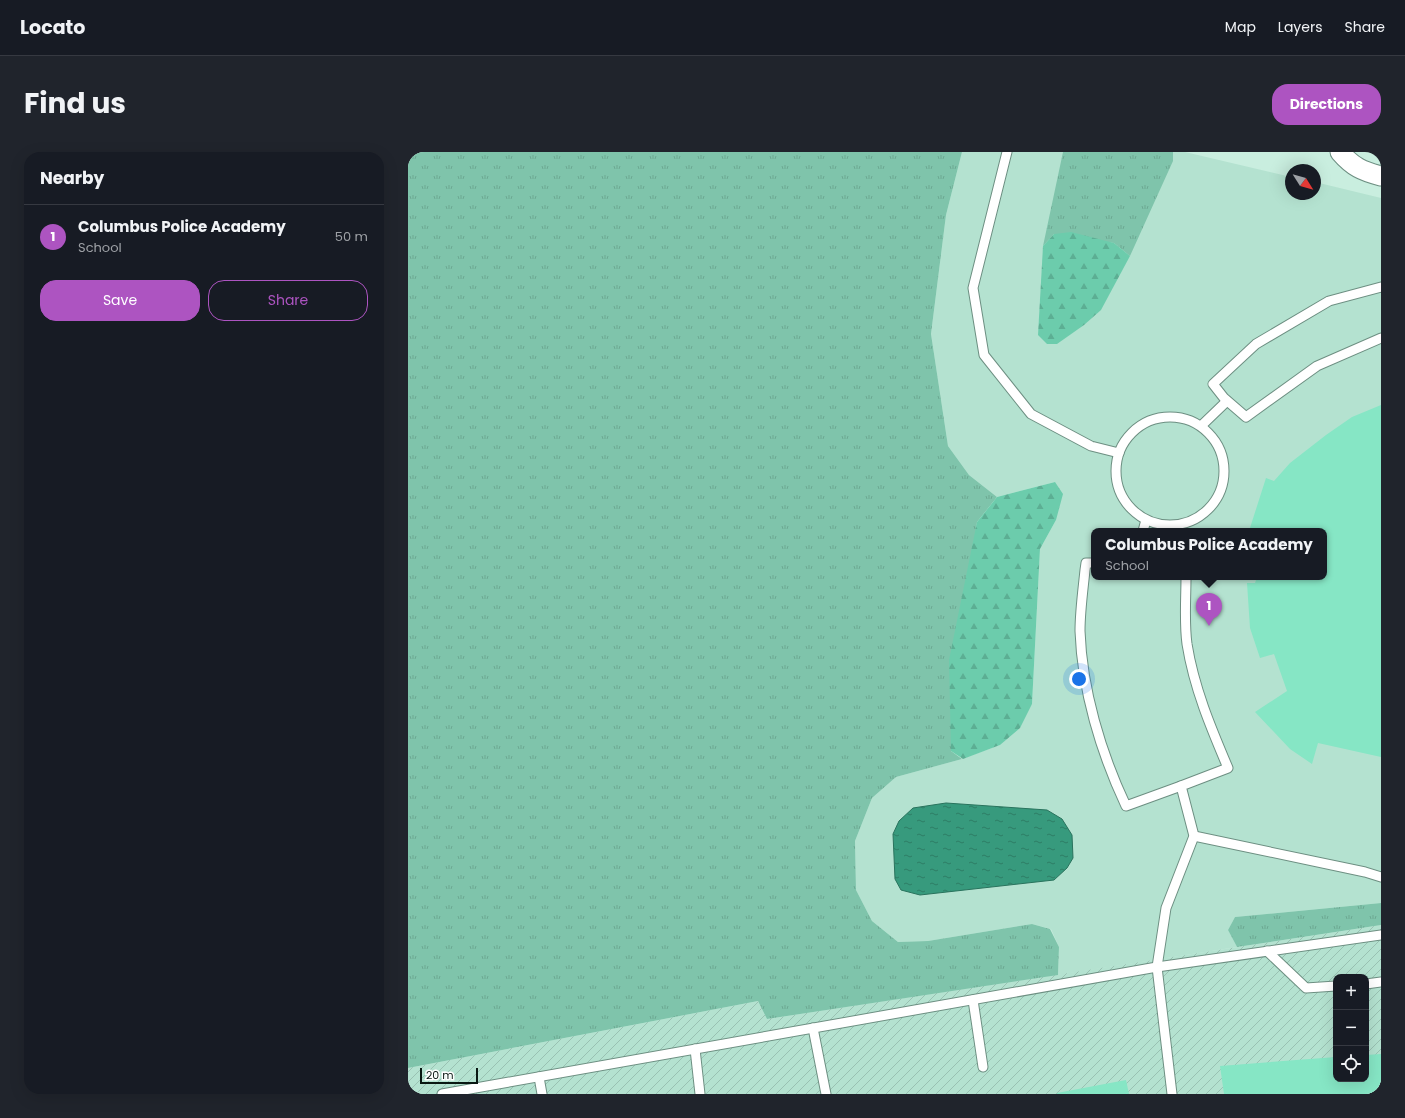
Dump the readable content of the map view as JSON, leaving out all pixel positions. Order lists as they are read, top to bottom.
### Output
{
  "scale_bar": "20 m",
  "north": "bottom right",
  "page": {
    "header": "Locato",
    "nav": ["Map", "Layers", "Share"],
    "title": "Find us",
    "buttons": [
      "Directions",
      ["Save", "Share"]
    ],
    "heading": "Nearby",
    "list": [
      {
        "mark": "1",
        "name": "Columbus Police Academy",
        "note": "School",
        "value": "50 m"
      }
    ],
    "popup": ["Columbus Police Academy", "School"],
    "pins": "1",
    "map_buttons": ["+", "−"],
    "scale": "20 m"
  }
}
